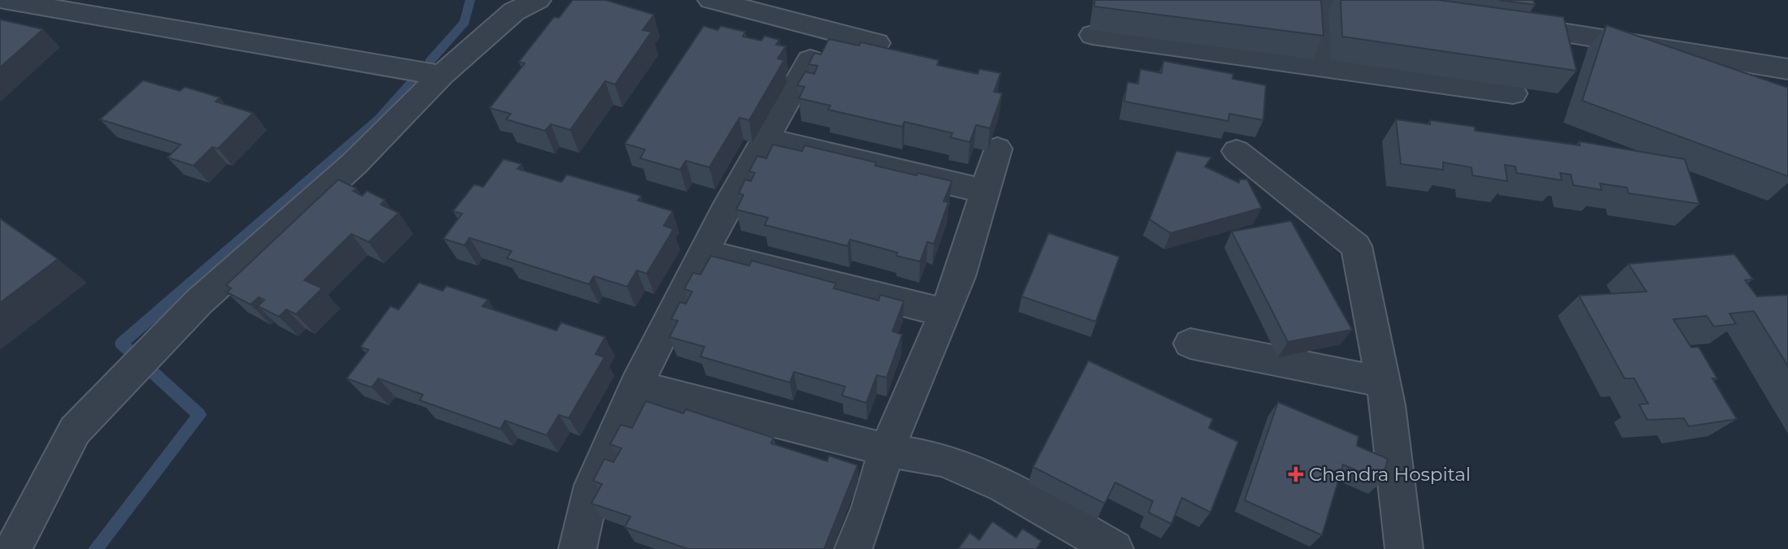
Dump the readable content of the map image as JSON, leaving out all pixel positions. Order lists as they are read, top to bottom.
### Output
{
  "places": {
    "health": ["Chandra Hospital"]
  }
}
